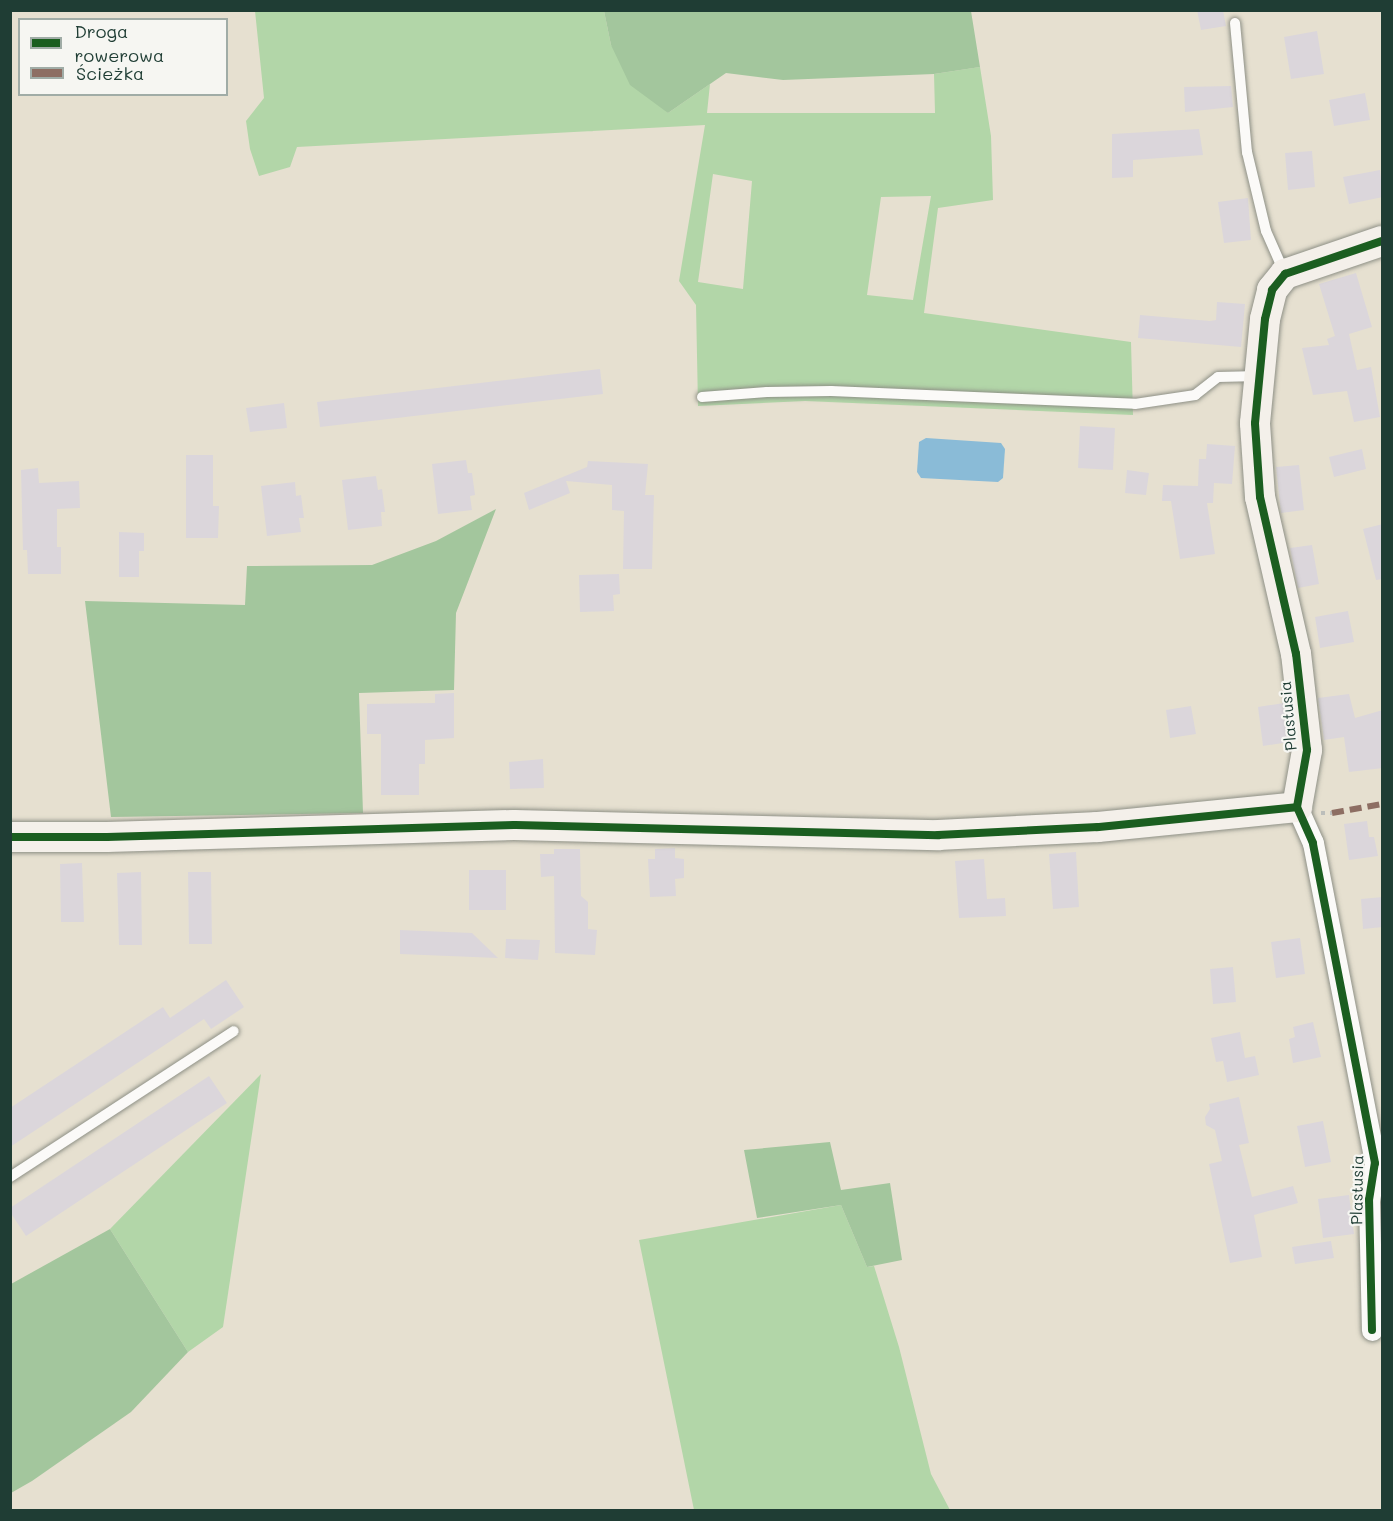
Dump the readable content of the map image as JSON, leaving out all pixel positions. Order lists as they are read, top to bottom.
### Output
{
  "streets": {
    "street": ["Plastusia"]
  },
  "legend": ["Droga rowerowa", "Ścieżka"]
}
